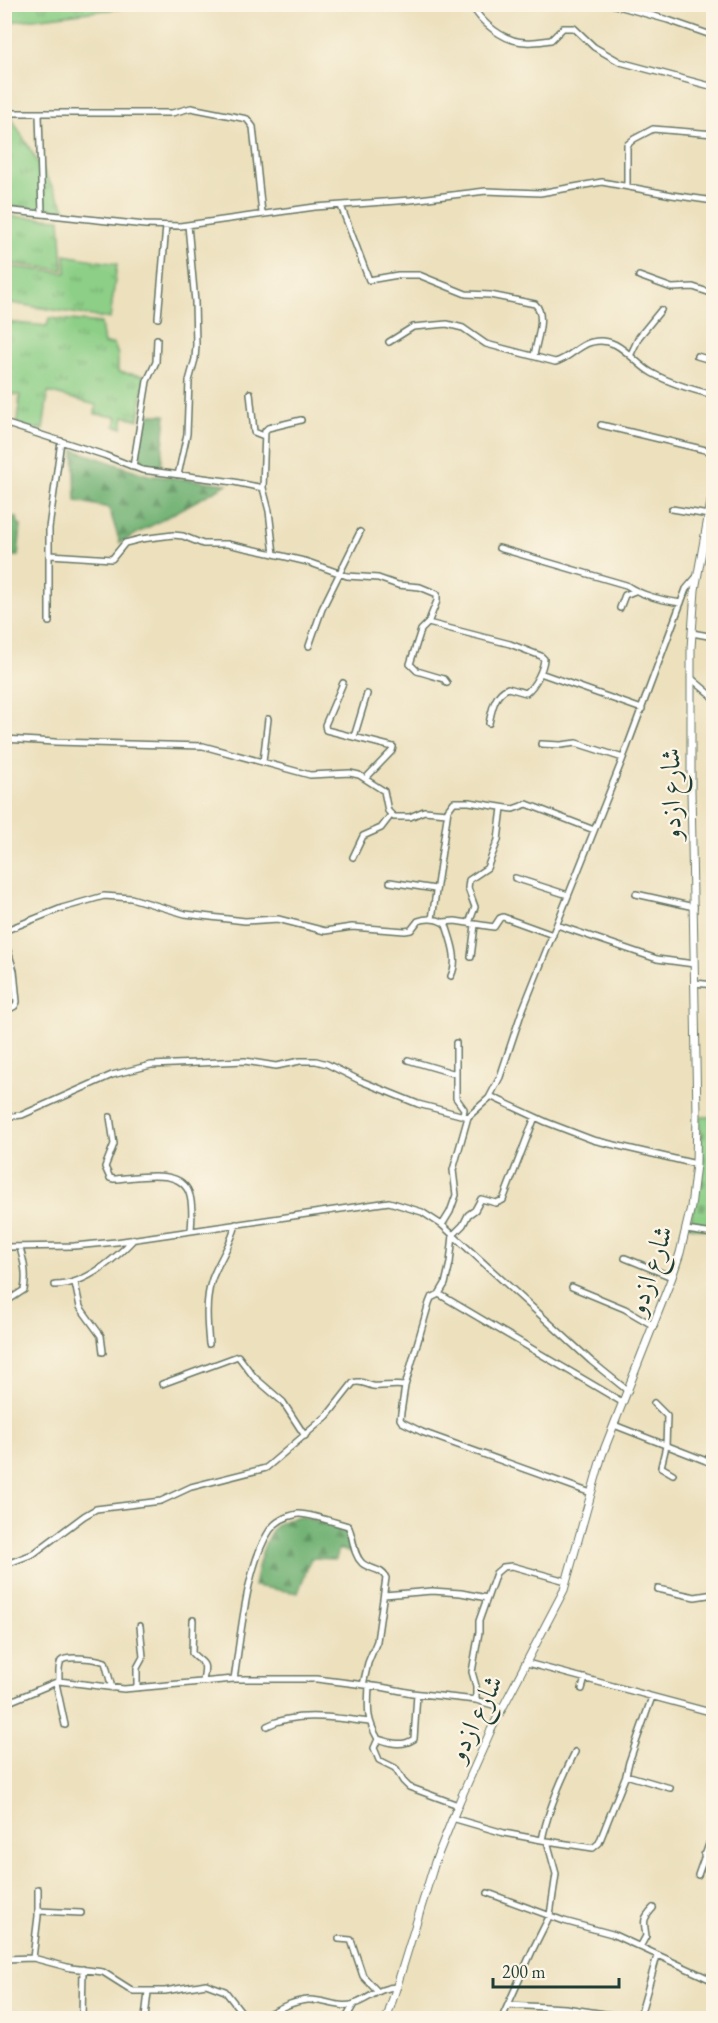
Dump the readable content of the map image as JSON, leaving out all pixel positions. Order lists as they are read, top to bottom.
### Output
{
  "streets": {
    "street": ["شارع ازدو"]
  },
  "scale_bar": "200 m"
}
